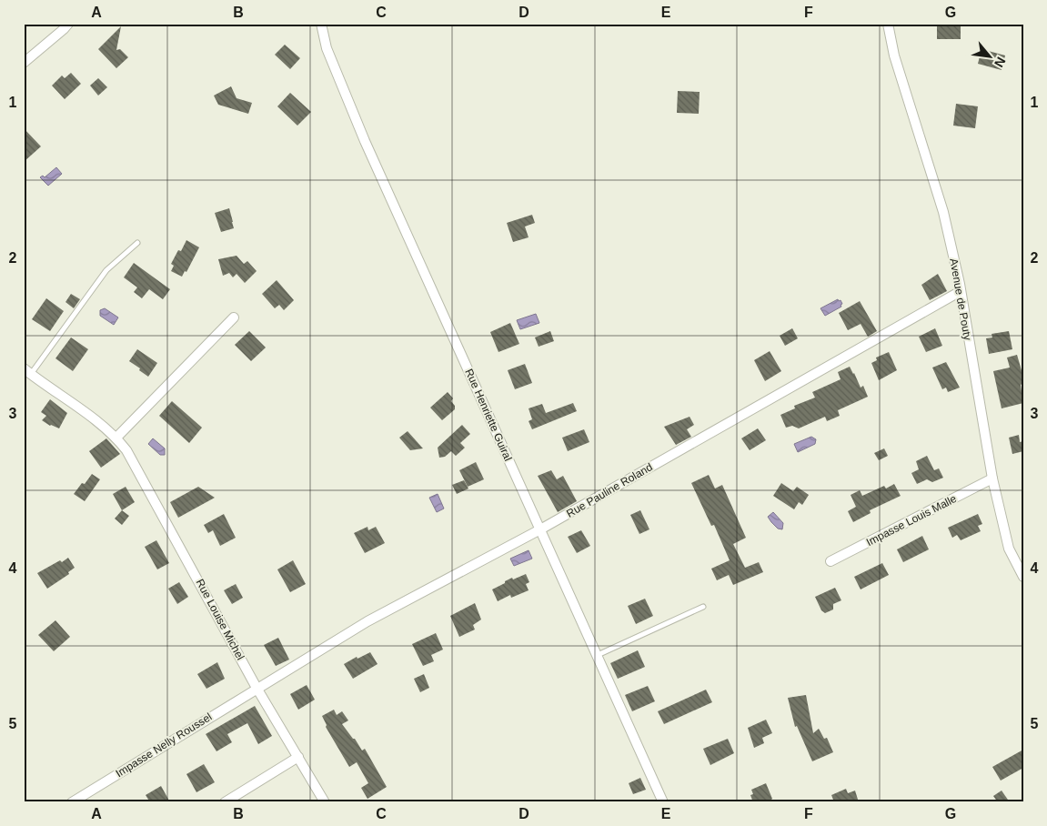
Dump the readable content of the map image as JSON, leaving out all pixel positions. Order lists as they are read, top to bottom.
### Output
{
  "streets": {
    "street": [
      "Avenue de Pouty",
      "Rue Henriette Guiral",
      "Rue Pauline Roland",
      "Impasse Louis Malle",
      "Rue Louise Michel",
      "Impasse Nelly Roussel"
    ]
  },
  "crossings": [
    ["Avenue de Pouty", "Rue Pauline Roland"],
    ["Avenue de Pouty", "Impasse Louis Malle"],
    ["Rue Henriette Guiral", "Rue Pauline Roland"],
    ["Rue Pauline Roland", "Rue Louise Michel"],
    ["Rue Pauline Roland", "Impasse Nelly Roussel"],
    ["Rue Louise Michel", "Impasse Nelly Roussel"]
  ],
  "north": "bottom right",
  "grid": {
    "columns": [
      "A",
      "B",
      "C",
      "D",
      "E",
      "F",
      "G"
    ],
    "rows": [
      "1",
      "2",
      "3",
      "4",
      "5"
    ]
  }
}
